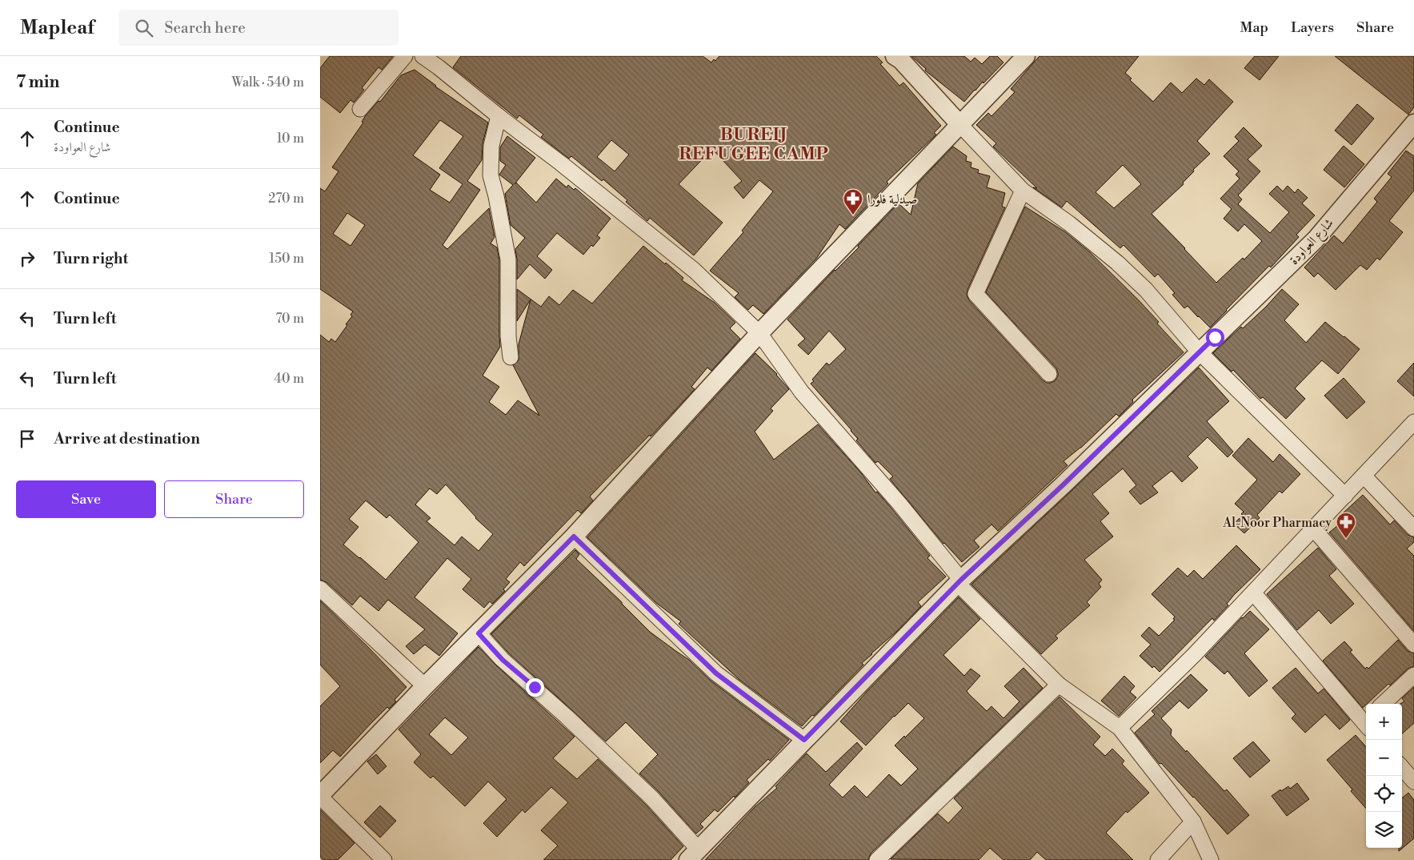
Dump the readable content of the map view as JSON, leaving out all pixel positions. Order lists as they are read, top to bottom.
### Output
{
  "streets": {
    "street": ["شارع العواودة"]
  },
  "districts": ["BUREIJ REFUGEE CAMP"],
  "places": {
    "pharmacy": ["صيدلية فلورا", "Al-Noor Pharmacy"]
  },
  "page": {
    "header": "Mapleaf",
    "search": "Search here",
    "nav": ["Map", "Layers", "Share"],
    "heading": ["7 min", "Walk · 540 m"],
    "list": [
      ["Continue", "شارع العواودة", "10 m"],
      ["Continue", "270 m"],
      ["Turn right", "150 m"],
      ["Turn left", "70 m"],
      ["Turn left", "40 m"],
      "Arrive at destination"
    ],
    "buttons": ["Save", "Share"],
    "map_buttons": ["+", "−"]
  }
}
